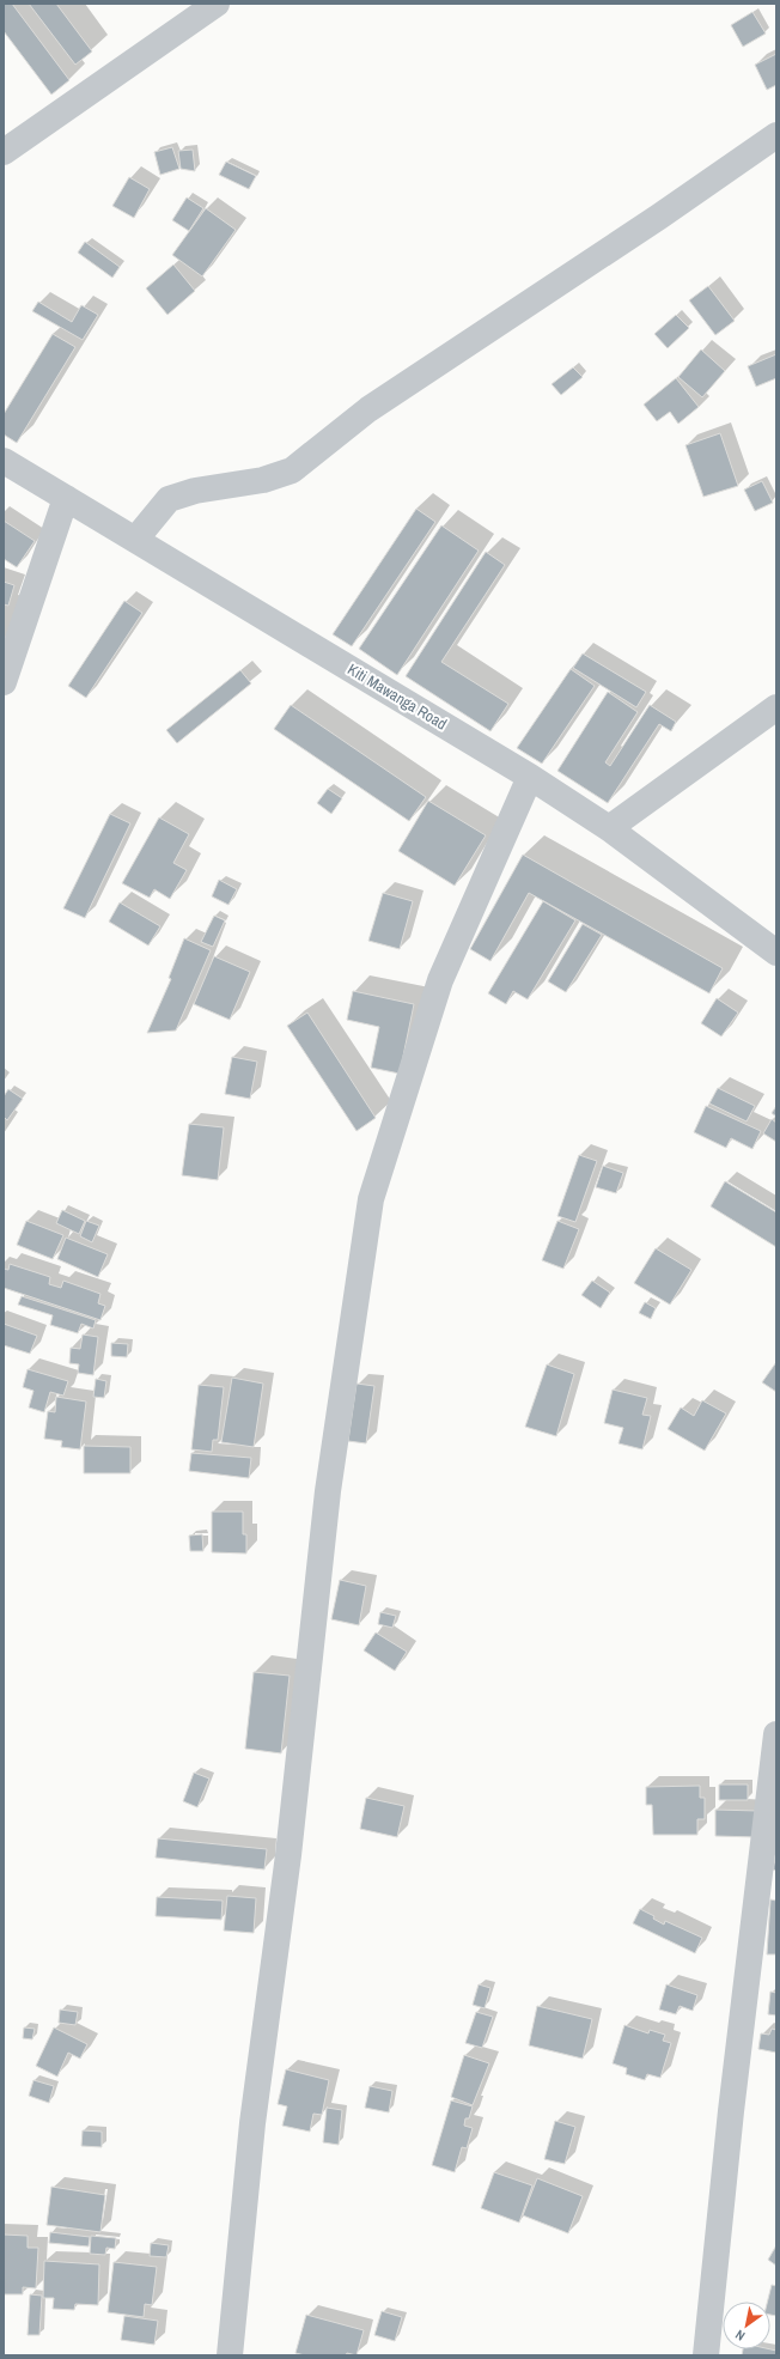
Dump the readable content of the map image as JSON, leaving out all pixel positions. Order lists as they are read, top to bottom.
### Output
{
  "streets": {
    "street": ["Kiti Mawanga Road"]
  },
  "north": "bottom left"
}
